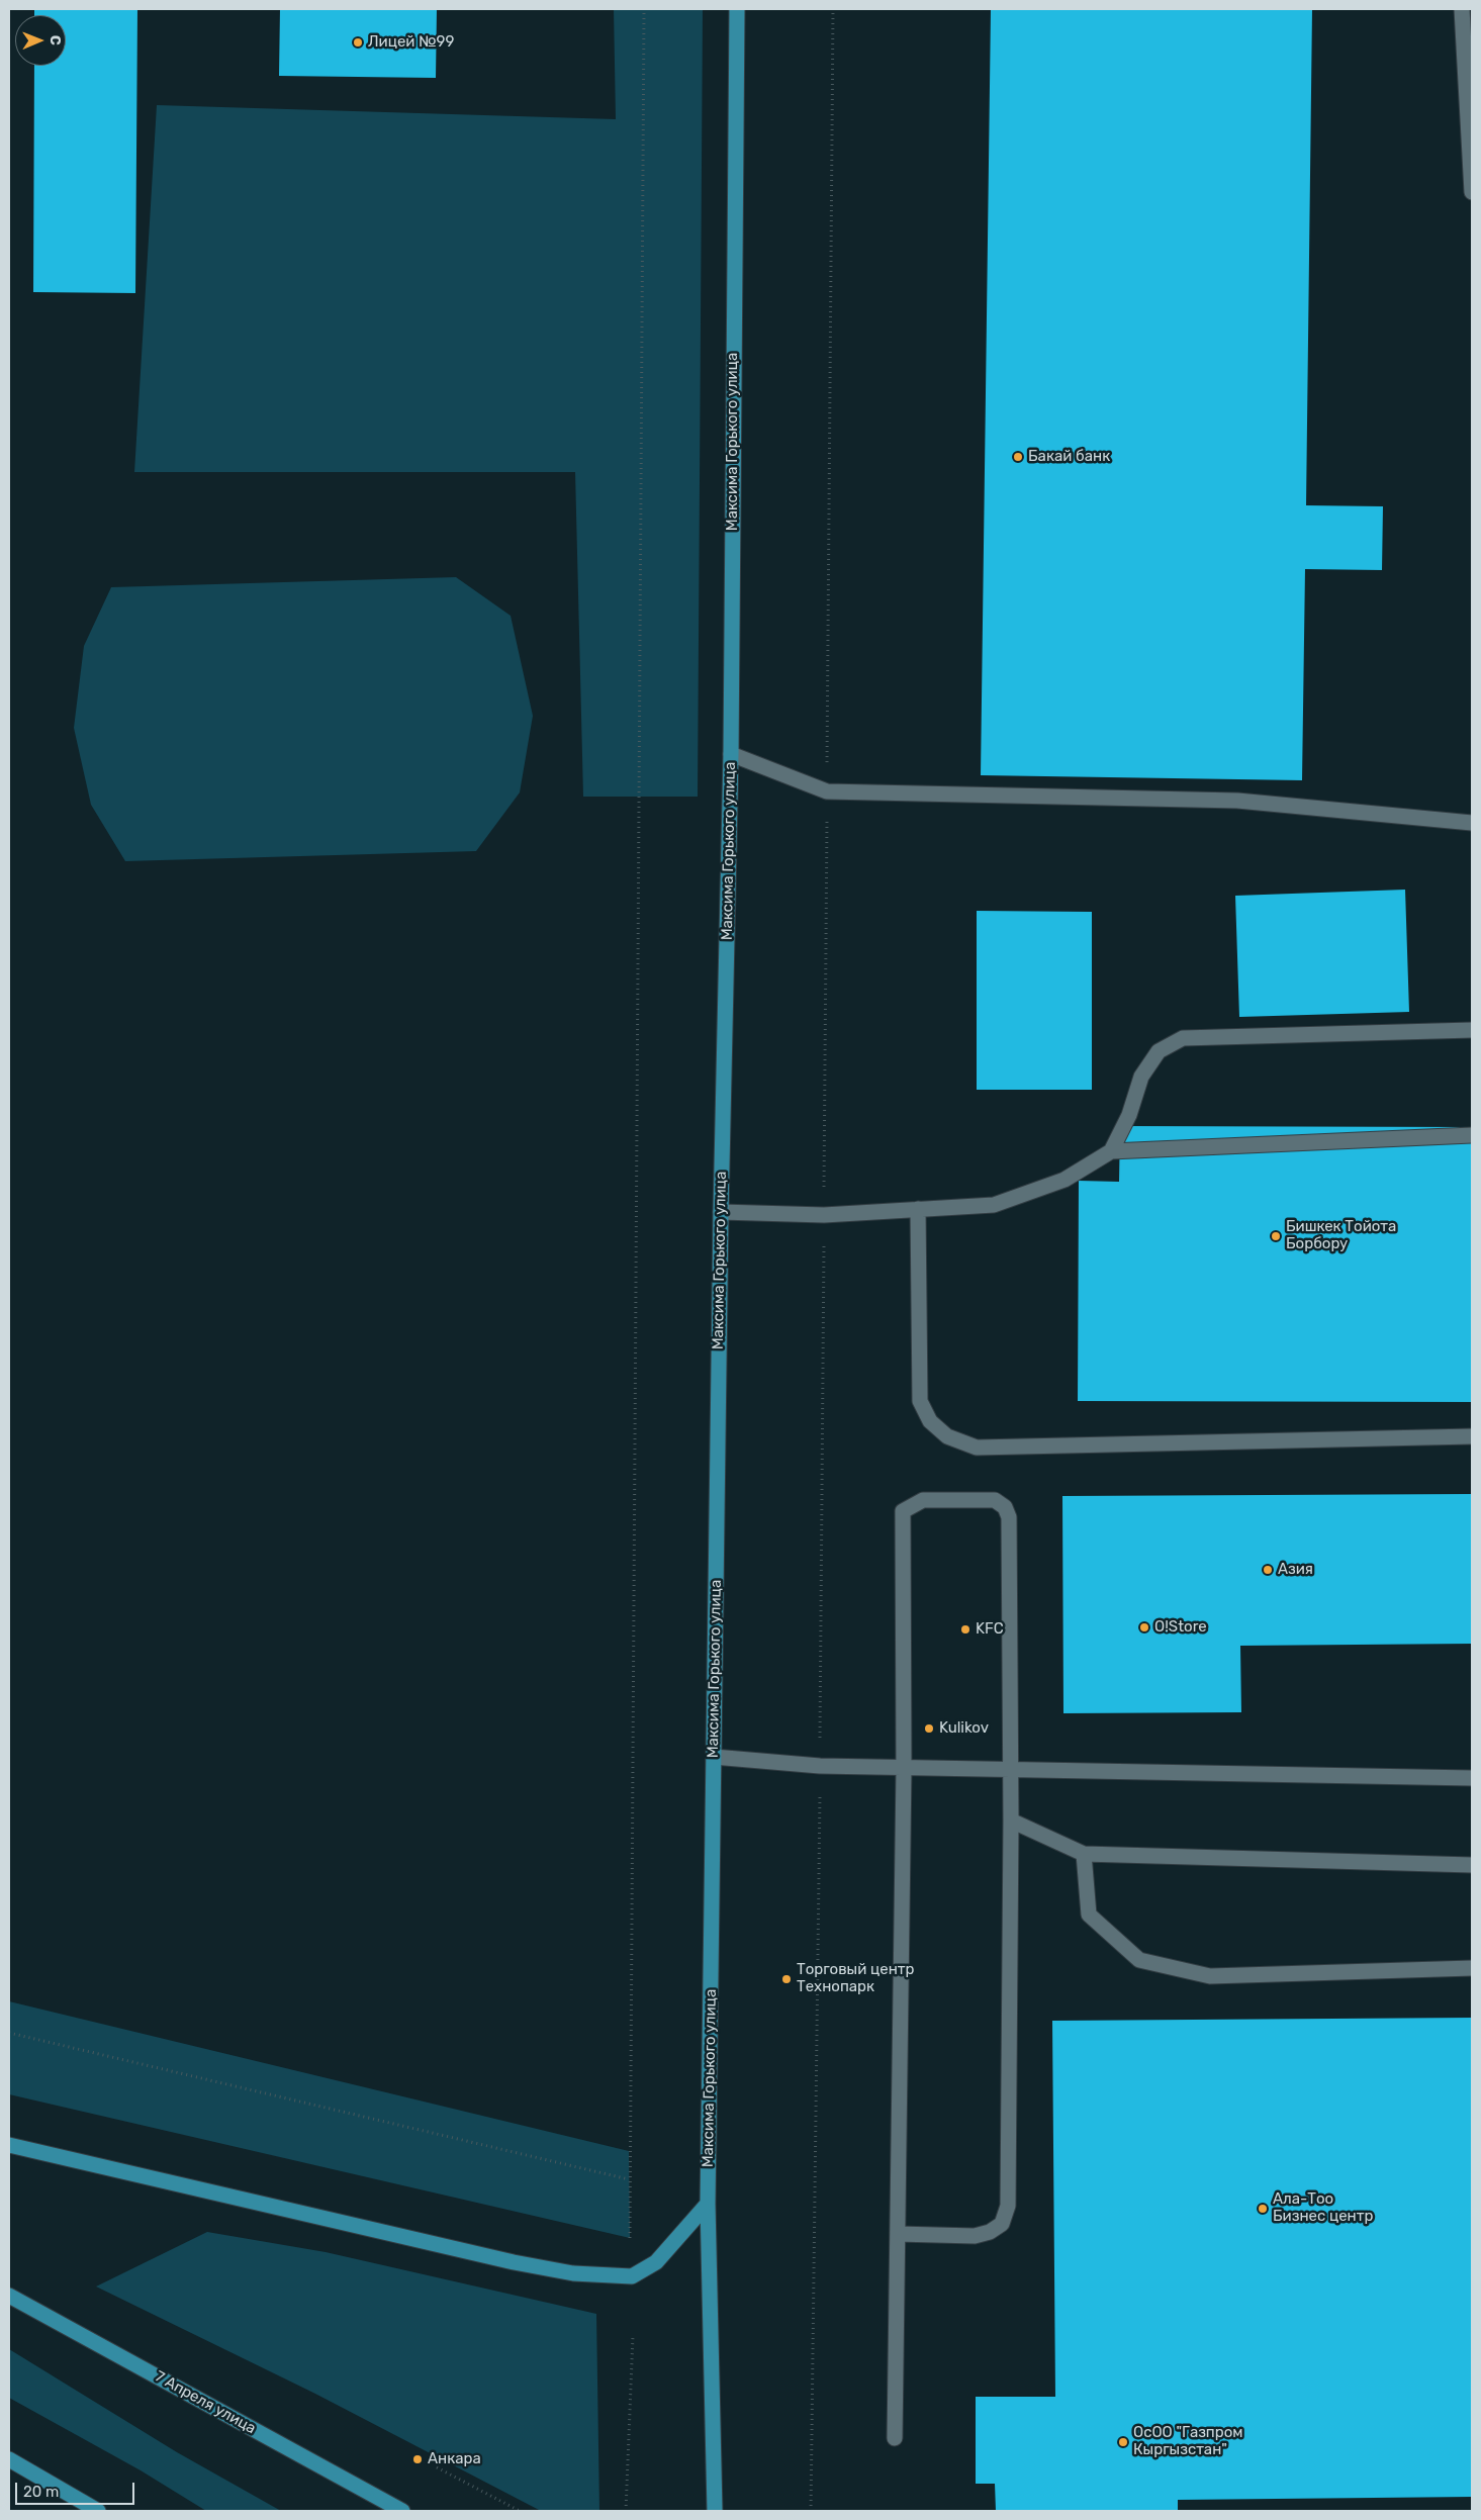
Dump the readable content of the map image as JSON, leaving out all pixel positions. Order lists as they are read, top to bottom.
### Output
{
  "streets": {
    "main road": ["Максима Горького улица", "7 Апреля улица"]
  },
  "places": [
    "Лицей №99",
    "Бакай банк",
    "Бишкек Тойота Борбору",
    "Азия",
    "O!Store",
    "KFC",
    "Kulikov",
    "Торговый центр Технопарк",
    "Ала-Тоо Бизнес центр",
    "ОсОО \"Газпром Кыргызстан\"",
    "Анкара"
  ],
  "scale_bar": "20 m",
  "north": "right"
}
